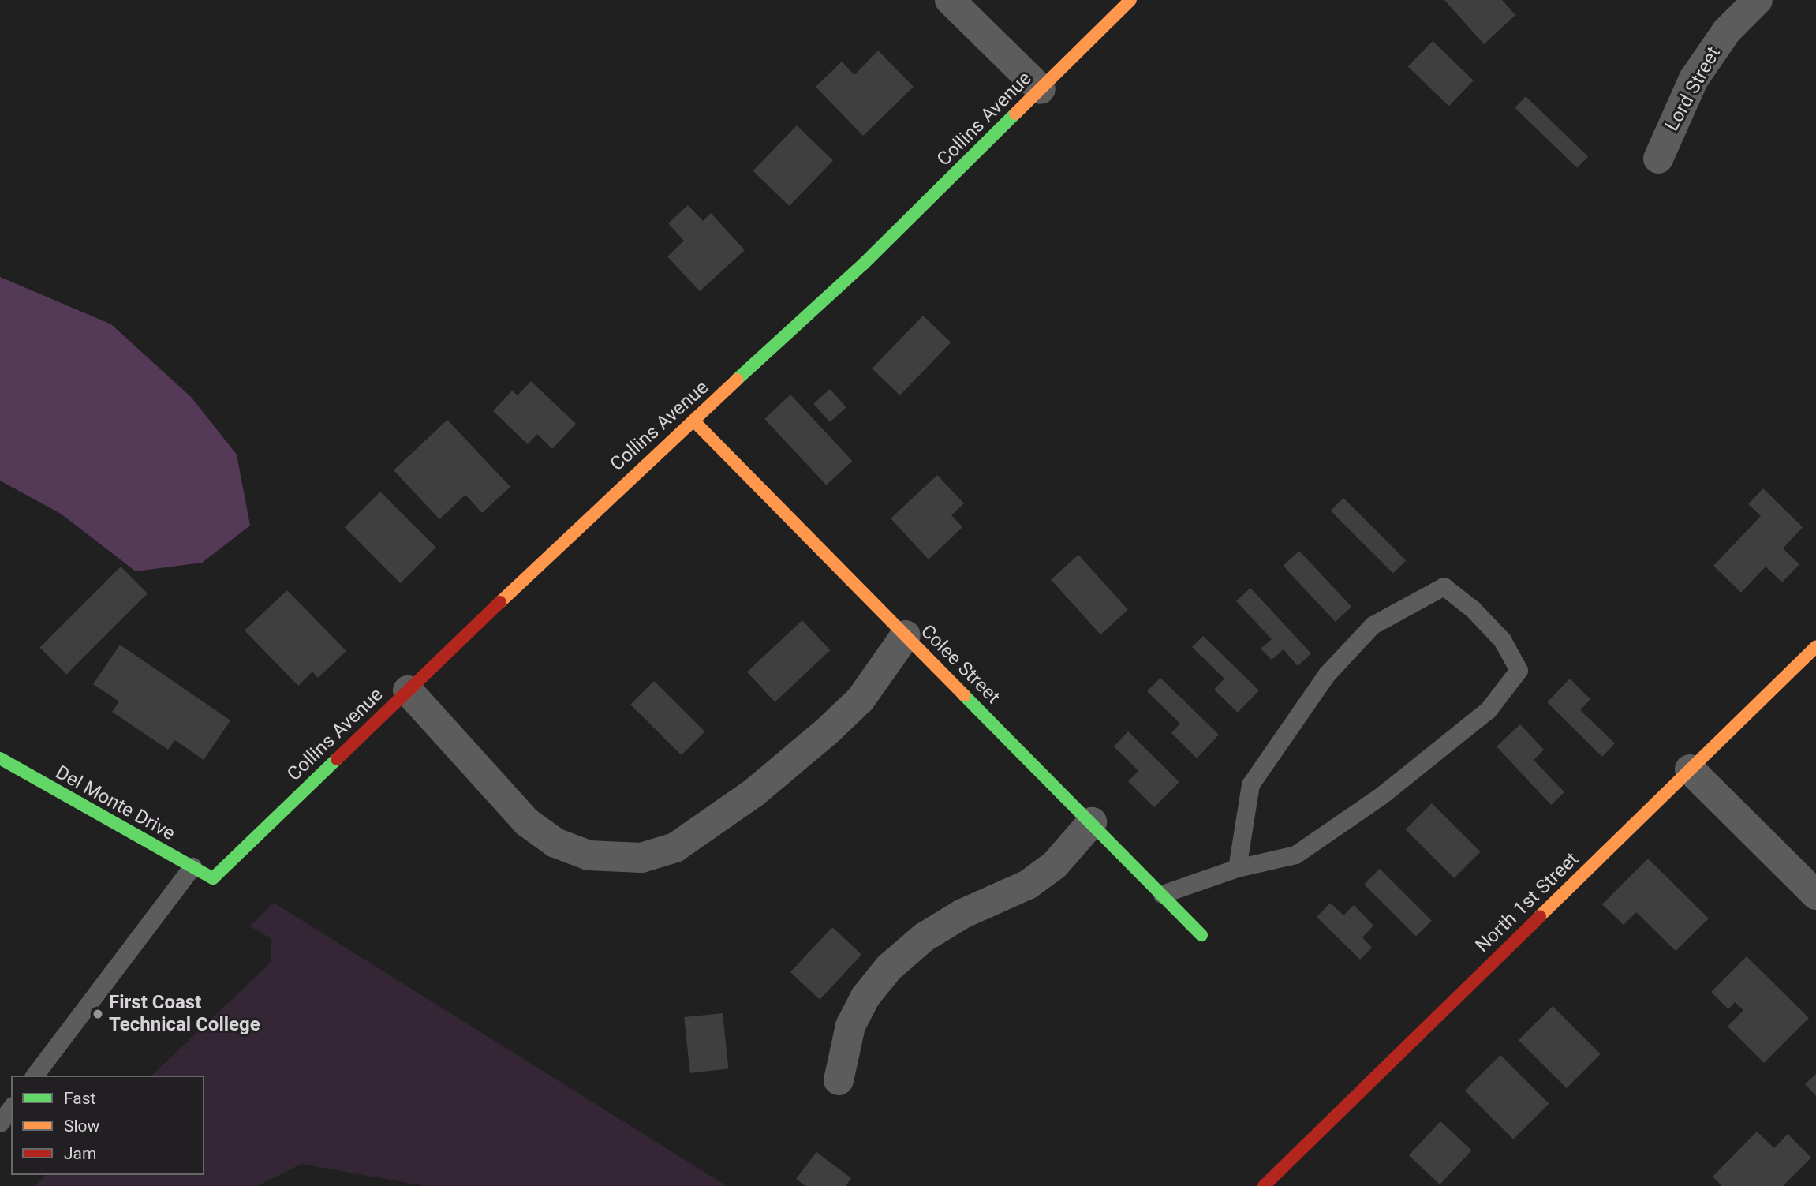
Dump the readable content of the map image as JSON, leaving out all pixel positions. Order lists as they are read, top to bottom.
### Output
{
  "streets": {
    "street": [
      "Lord Street",
      "Collins Avenue",
      "Colee Street",
      "Del Monte Drive",
      "North 1st Street"
    ]
  },
  "crossings": [
    ["Collins Avenue", "Colee Street"],
    ["Collins Avenue", "Del Monte Drive"]
  ],
  "places": ["First Coast Technical College"],
  "legend": ["Fast", "Slow", "Jam"]
}
